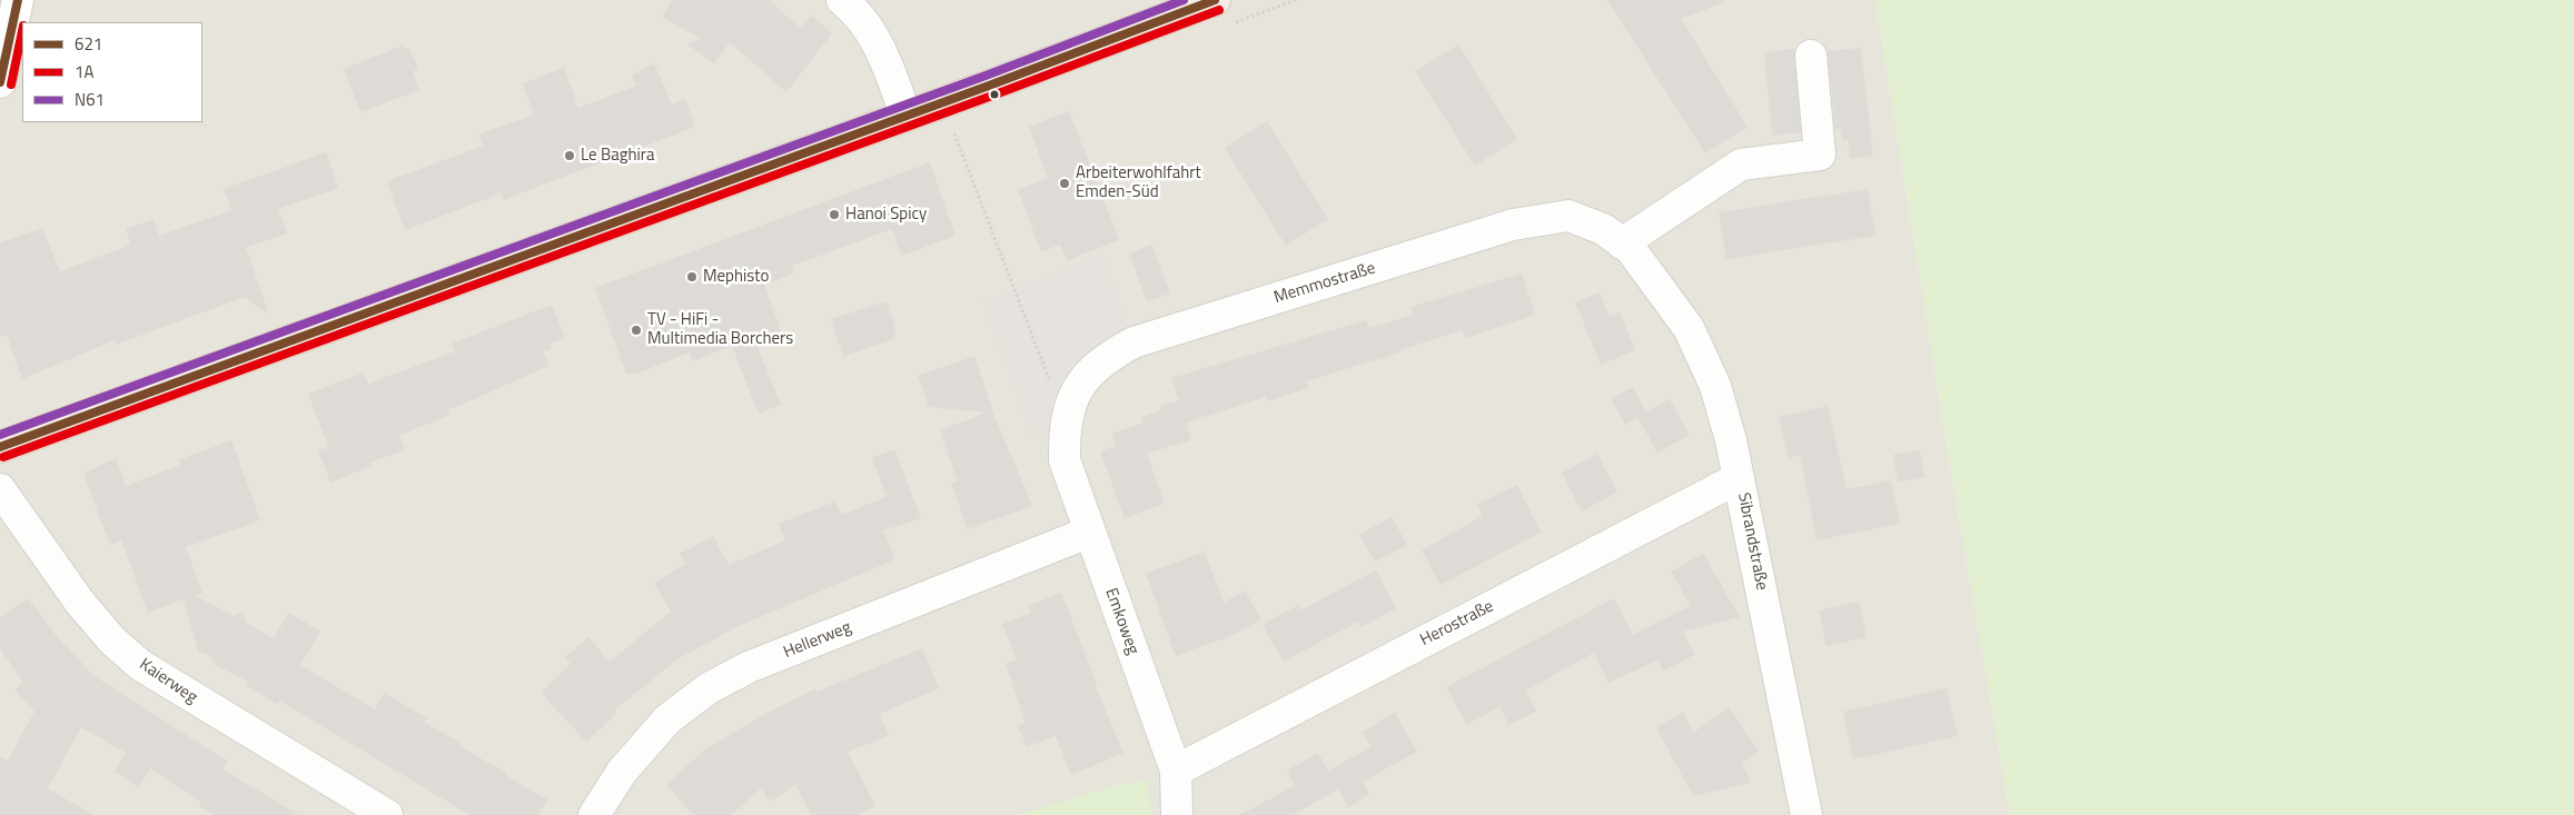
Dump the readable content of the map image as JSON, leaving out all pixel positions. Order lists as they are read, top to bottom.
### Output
{
  "streets": {
    "street": [
      "Memmostraße",
      "Sibrandstraße",
      "Emkoweg",
      "Herostraße",
      "Hellerweg",
      "Kaierweg"
    ]
  },
  "crossings": [
    ["Memmostraße", "Sibrandstraße"],
    ["Memmostraße", "Emkoweg"],
    ["Sibrandstraße", "Herostraße"],
    ["Emkoweg", "Herostraße"],
    ["Emkoweg", "Hellerweg"]
  ],
  "places": [
    "Le Baghira",
    "Arbeiterwohlfahrt Emden-Süd",
    "Hanoi Spicy",
    "Mephisto",
    "TV - HiFi - Multimedia Borchers"
  ],
  "lines": ["transit line 621", "transit line N61", "transit line 1A"],
  "legend": ["621", "1A", "N61"]
}
